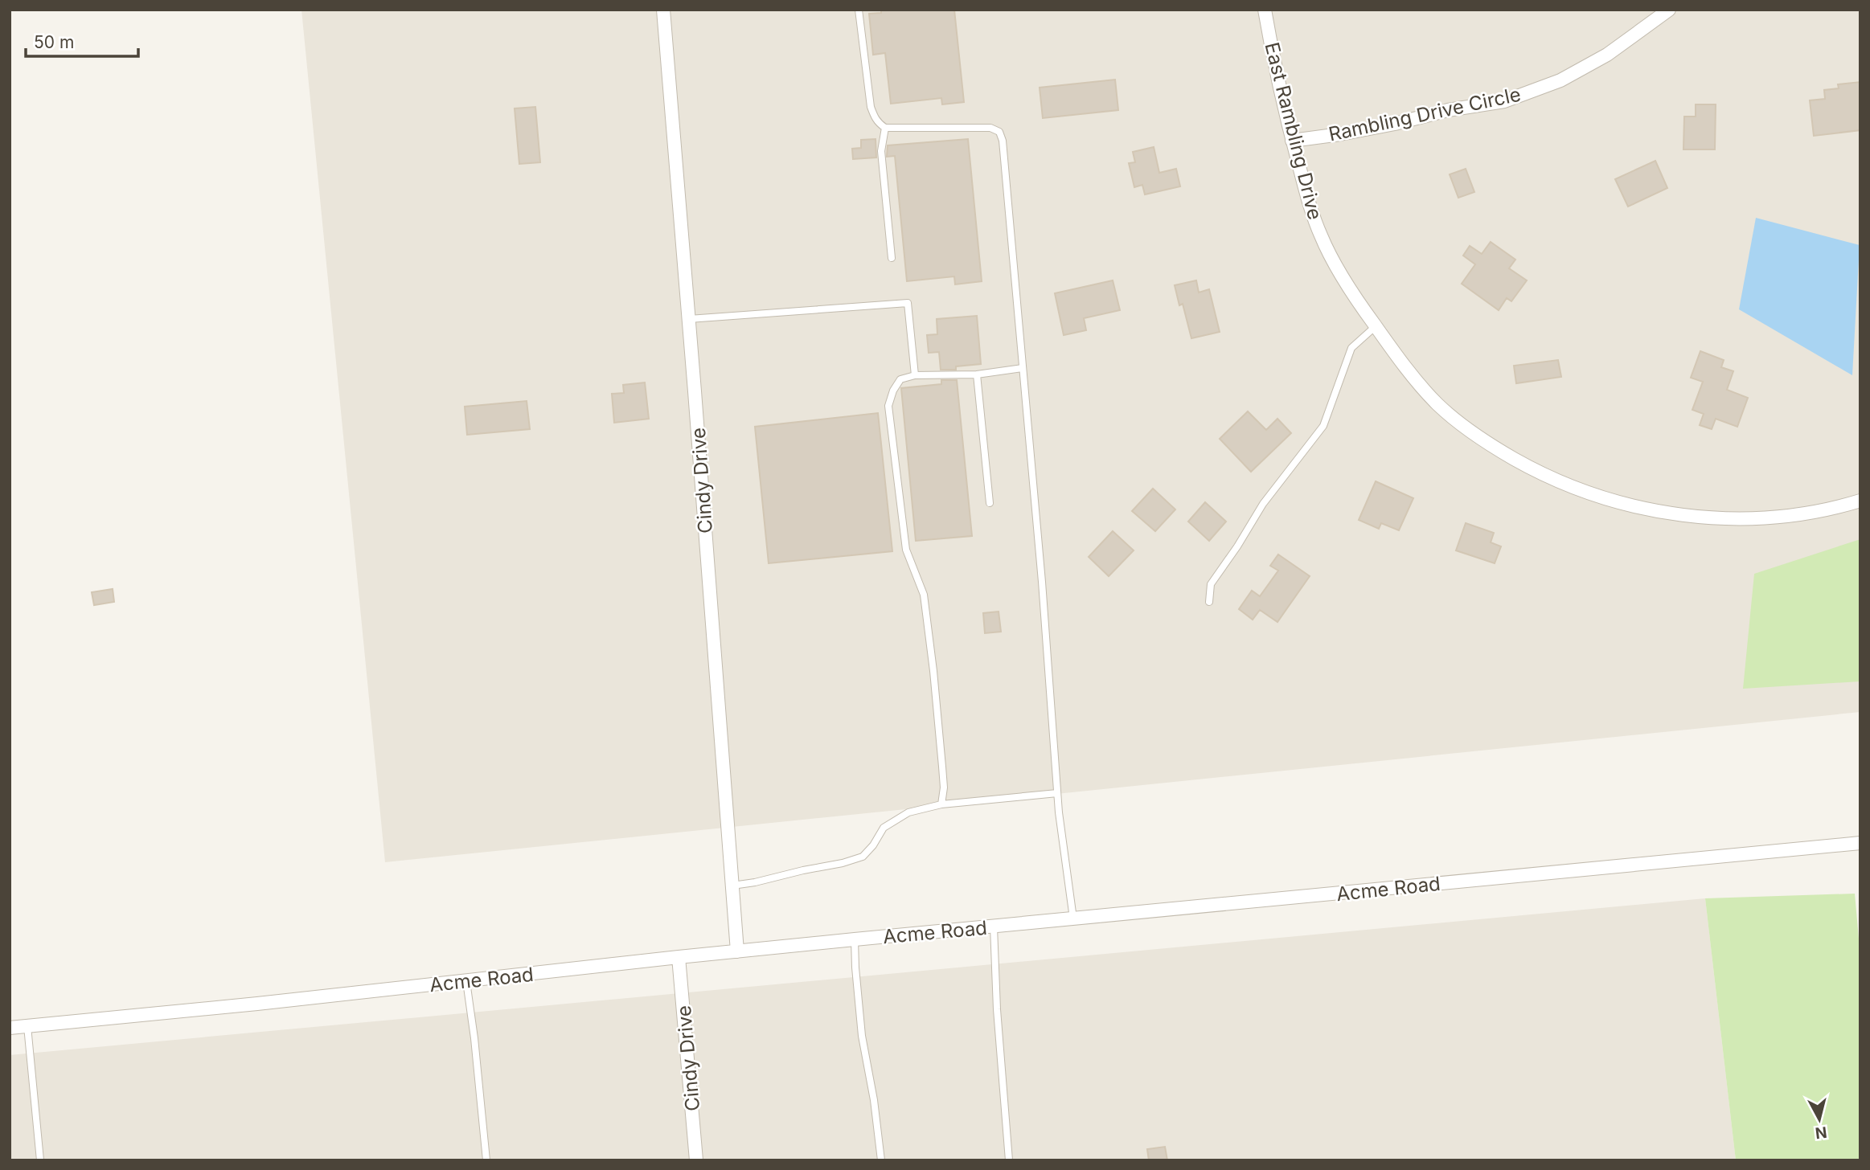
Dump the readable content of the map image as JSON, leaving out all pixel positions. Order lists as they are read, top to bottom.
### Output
{
  "streets": {
    "street": [
      "Rambling Drive Circle",
      "East Rambling Drive",
      "Cindy Drive",
      "Acme Road"
    ]
  },
  "crossings": [
    ["Rambling Drive Circle", "East Rambling Drive"],
    ["Cindy Drive", "Acme Road"]
  ],
  "scale_bar": "50 m",
  "north": "bottom"
}
